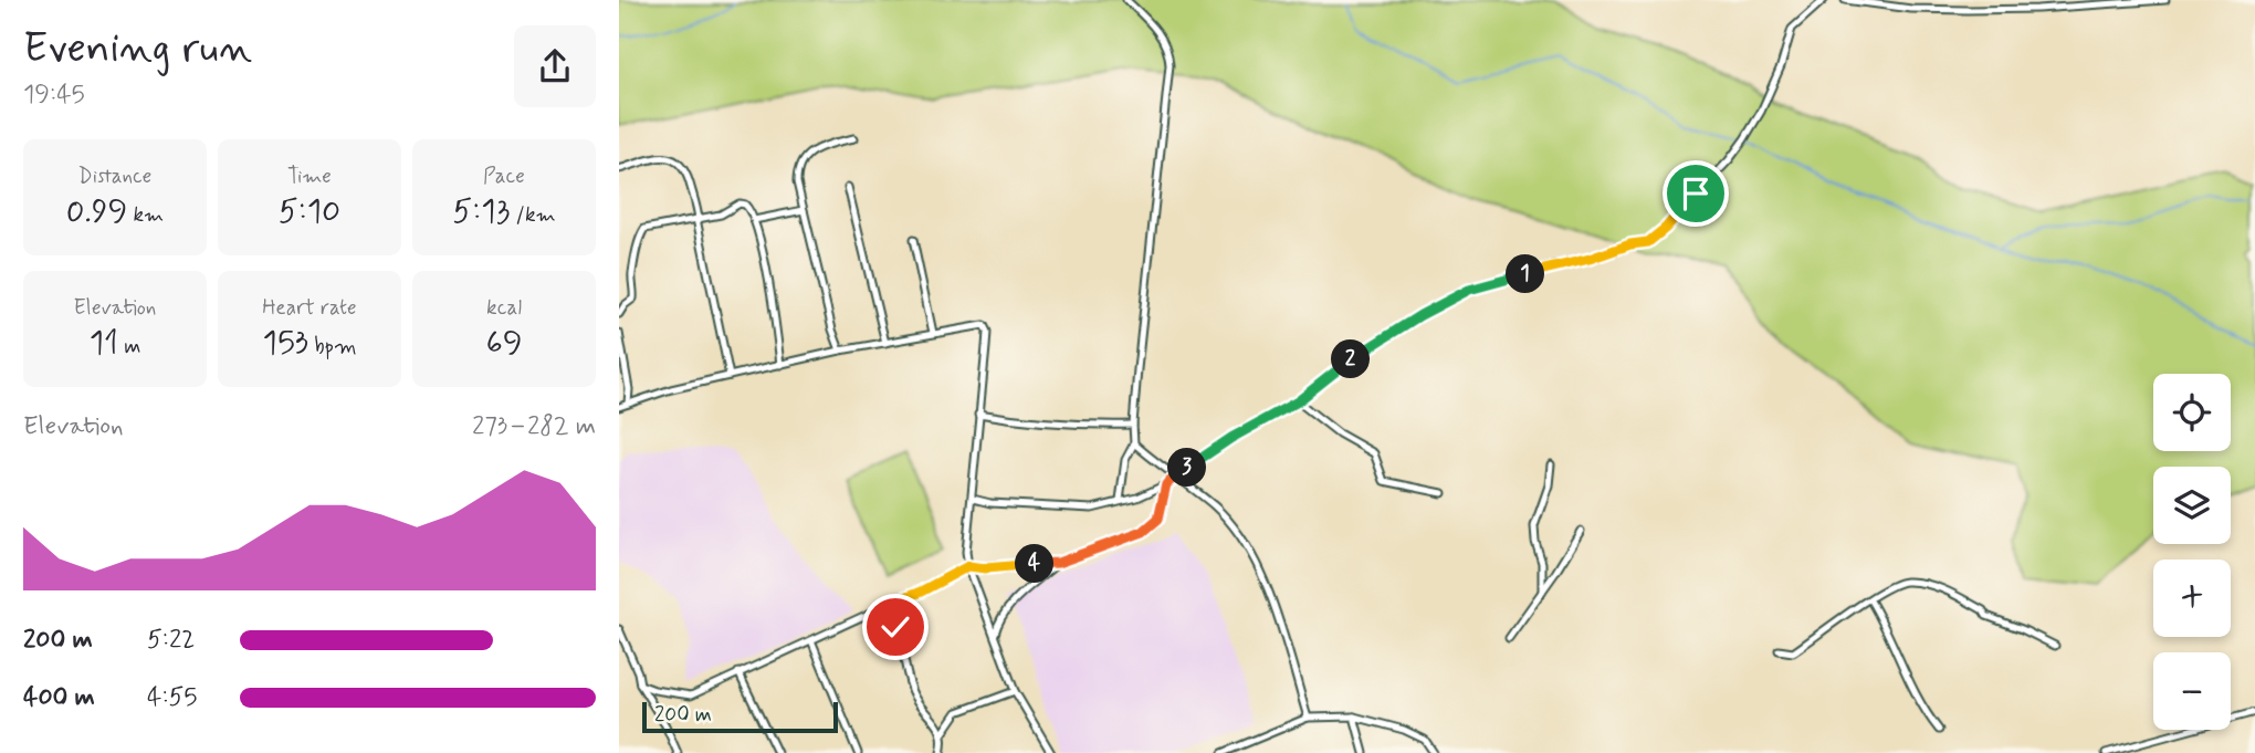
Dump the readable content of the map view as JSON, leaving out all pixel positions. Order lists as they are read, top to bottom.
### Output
{
  "scale_bar": "200 m",
  "page": {
    "heading": ["Evening run", "19:45"],
    "stats": [
      ["Distance", "0.99 km"],
      ["Time", "5:10"],
      ["Pace", "5:13 /km"],
      ["Elevation", "11 m"],
      ["Heart rate", "153 bpm"],
      ["kcal", "69"]
    ],
    "pins": [
      "1",
      "2",
      "3",
      "4"
    ],
    "map_buttons": ["+", "−"],
    "chart": ["Elevation", "273–282 m"],
    "list": [
      {
        "name": "200 m",
        "note": "5:22"
      },
      {
        "name": "400 m",
        "note": "4:55"
      }
    ],
    "scale": "200 m"
  }
}
